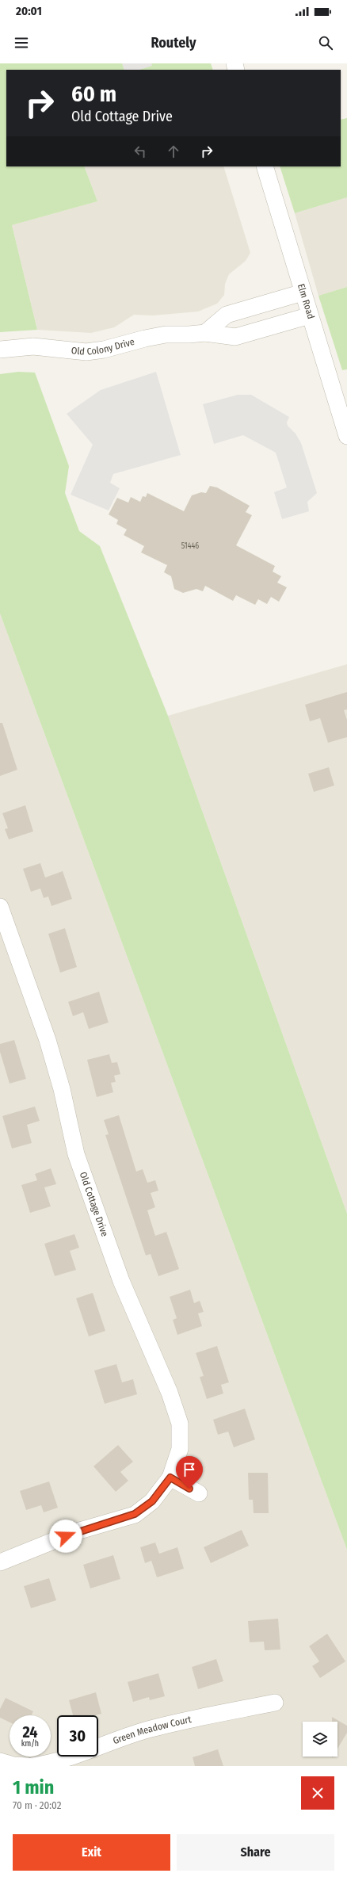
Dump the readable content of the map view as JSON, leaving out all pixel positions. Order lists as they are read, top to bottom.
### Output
{
  "streets": {
    "street": [
      "Elm Road",
      "Old Colony Drive",
      "Old Cottage Drive",
      "Green Meadow Court"
    ]
  },
  "crossings": [
    ["Elm Road", "Old Colony Drive"]
  ],
  "house_numbers": ["51446"],
  "page": {
    "status": "20:01",
    "header": "Routely",
    "turn": ["60 m", "Old Cottage Drive"],
    "speed": "24 km/h",
    "limit": "30",
    "heading": ["1 min", "70 m · 20:02"],
    "buttons": ["Exit", "Share"]
  }
}
